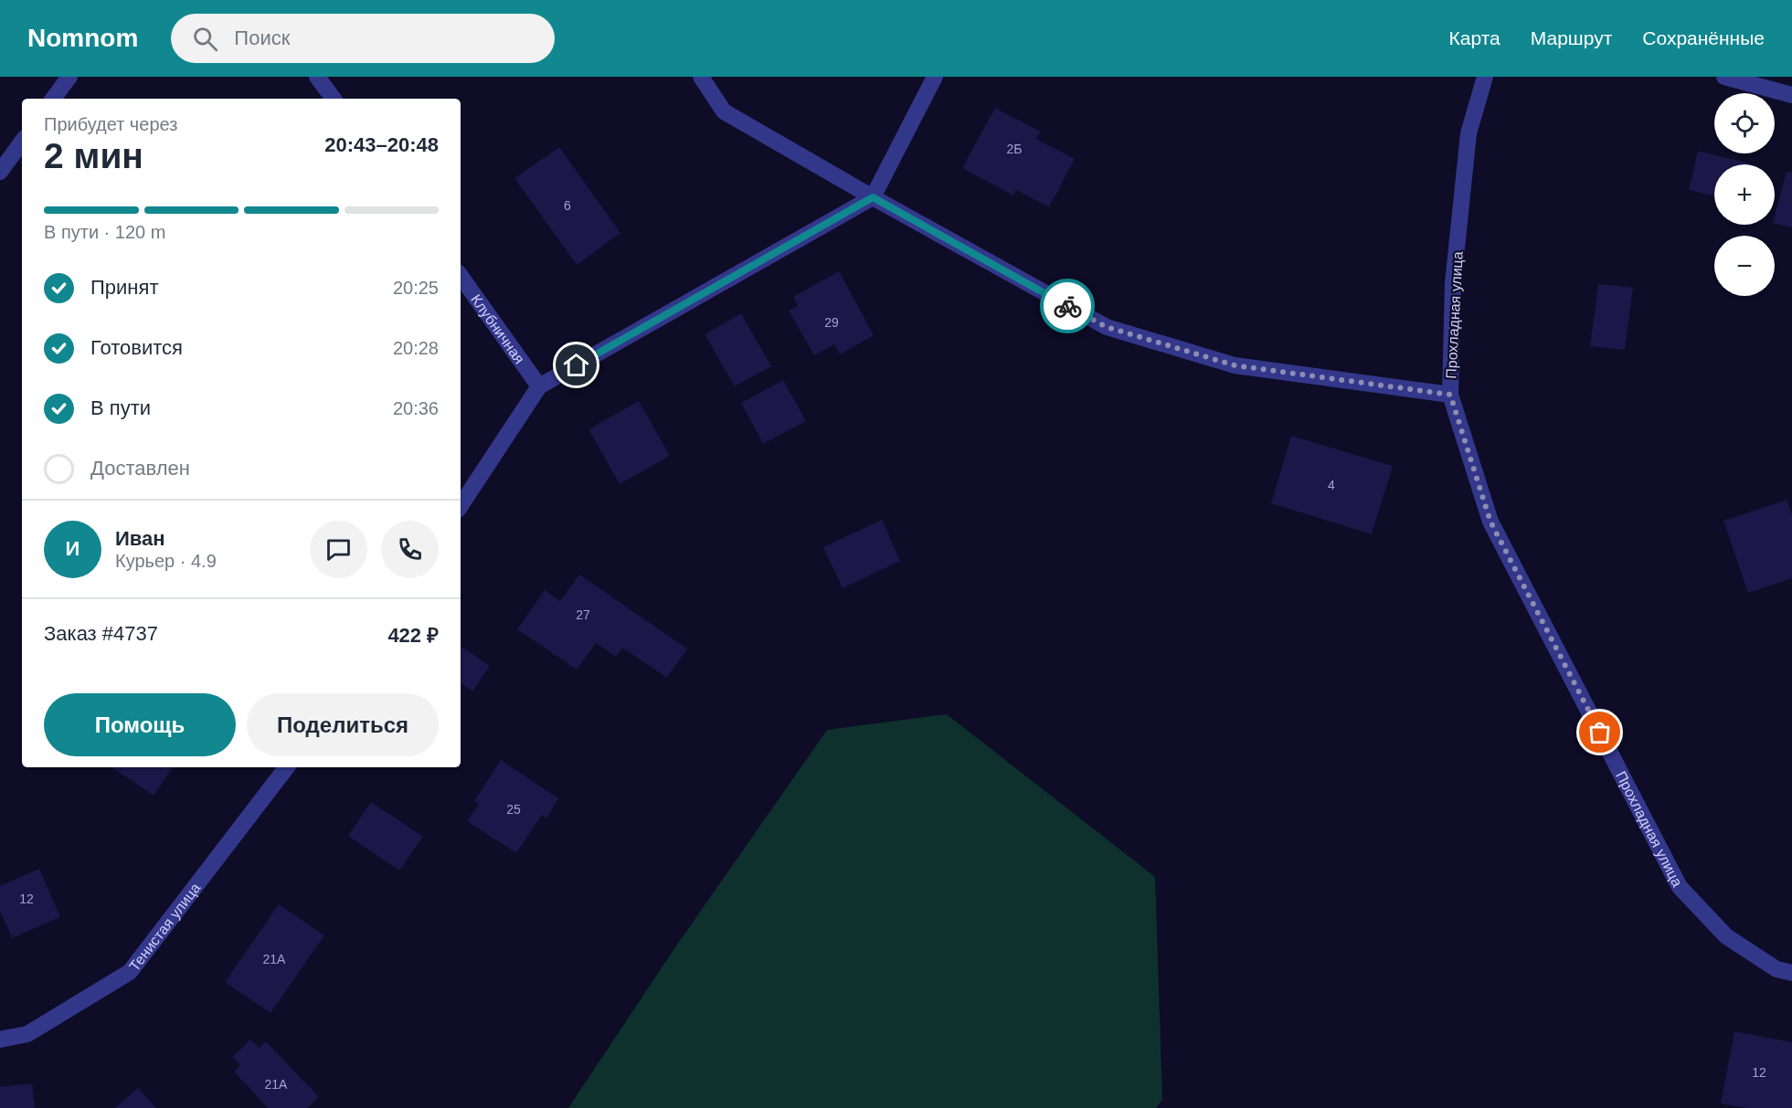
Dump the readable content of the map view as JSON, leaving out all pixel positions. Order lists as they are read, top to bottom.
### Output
{
  "streets": {
    "street": ["Прохладная улица", "Клубничная", "Тенистая улица"]
  },
  "house_numbers": [
    "2Б",
    "6",
    "29",
    "4",
    "27",
    "25",
    "12",
    "21А",
    "12",
    "21А"
  ],
  "page": {
    "header": "Nomnom",
    "search": "Поиск",
    "nav": ["Карта", "Маршрут", "Сохранённые"],
    "map_buttons": ["+", "−"],
    "heading": ["2 мин", "Прибудет через", "20:43–20:48"],
    "panel": [
      "Иван",
      "Курьер · 4.9",
      "Заказ #4737",
      "422 ₽"
    ],
    "bar": "В пути · 120 m",
    "list": [
      ["Принят", "20:25"],
      ["Готовится", "20:28"],
      ["В пути", "20:36"],
      "Доставлен"
    ],
    "round": "И",
    "buttons": ["Помощь", "Поделиться"]
  }
}
